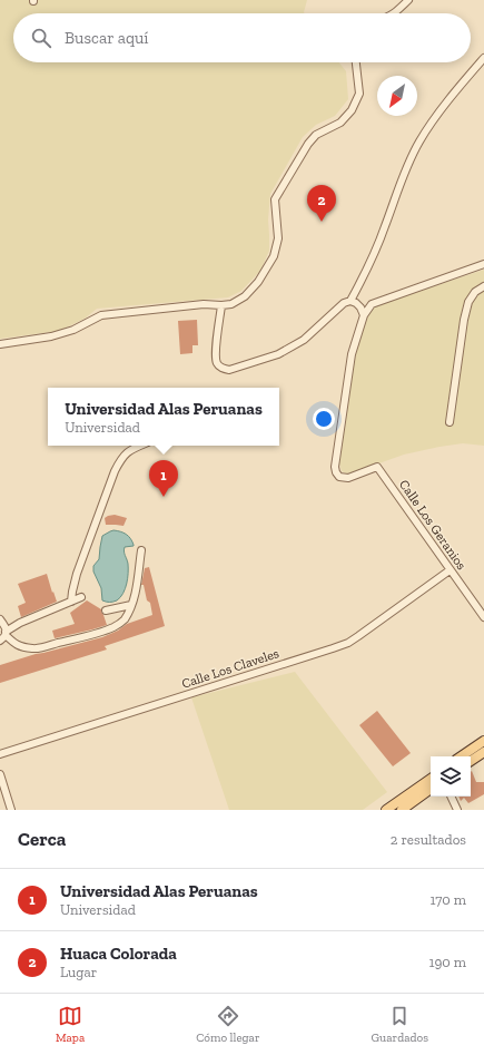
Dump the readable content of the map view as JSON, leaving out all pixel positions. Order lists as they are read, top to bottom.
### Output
{
  "streets": {
    "street": ["Calle Los Geranios", "Calle Los Claveles"]
  },
  "crossings": [
    ["Calle Los Geranios", "Calle Los Claveles"]
  ],
  "north": "bottom left",
  "page": {
    "search": "Buscar aquí",
    "pins": ["2", "1"],
    "popup": ["Universidad Alas Peruanas", "Universidad"],
    "heading": ["Cerca", "2 resultados"],
    "list": [
      {
        "mark": "1",
        "name": "Universidad Alas Peruanas",
        "note": "Universidad",
        "value": "170 m"
      },
      {
        "mark": "2",
        "name": "Huaca Colorada",
        "note": "Lugar",
        "value": "190 m"
      }
    ],
    "nav": ["Mapa", "Cómo llegar", "Guardados"]
  }
}
